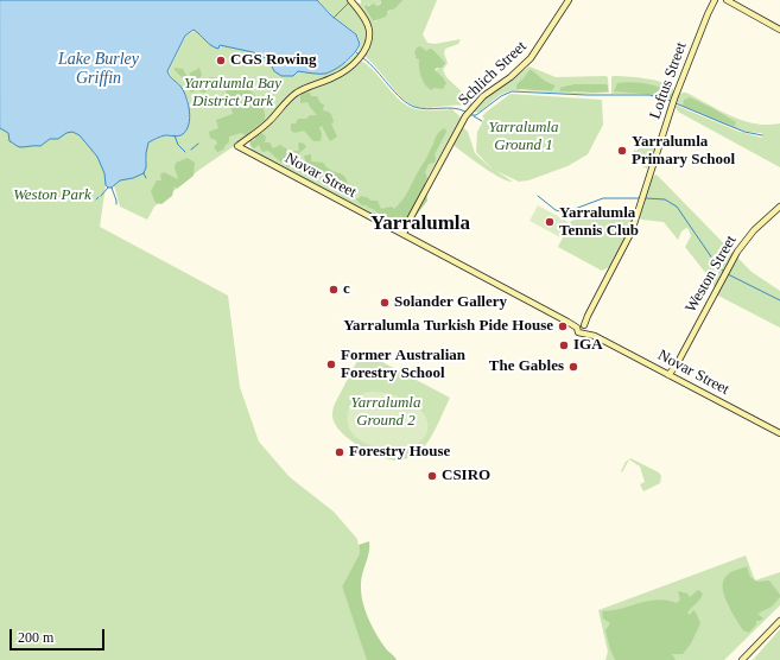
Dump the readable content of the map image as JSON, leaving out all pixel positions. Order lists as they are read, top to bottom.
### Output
{
  "streets": {
    "main road": [
      "Schlich Street",
      "Loftus Street",
      "Novar Street",
      "Weston Street"
    ]
  },
  "crossings": [
    ["Schlich Street", "Novar Street"],
    ["Loftus Street", "Novar Street"],
    ["Novar Street", "Weston Street"]
  ],
  "districts": ["Yarralumla"],
  "water": ["Lake Burley Griffin"],
  "parks": [
    "Yarralumla Bay District Park",
    "Yarralumla Ground 1",
    "Weston Park",
    "Yarralumla Ground 2"
  ],
  "places": [
    "CGS Rowing",
    "Yarralumla Primary School",
    "Yarralumla Tennis Club",
    "c",
    "Solander Gallery",
    "Yarralumla Turkish Pide House",
    "IGA",
    "Former Australian Forestry School",
    "The Gables",
    "Forestry House",
    "CSIRO"
  ],
  "scale_bar": "200 m"
}
